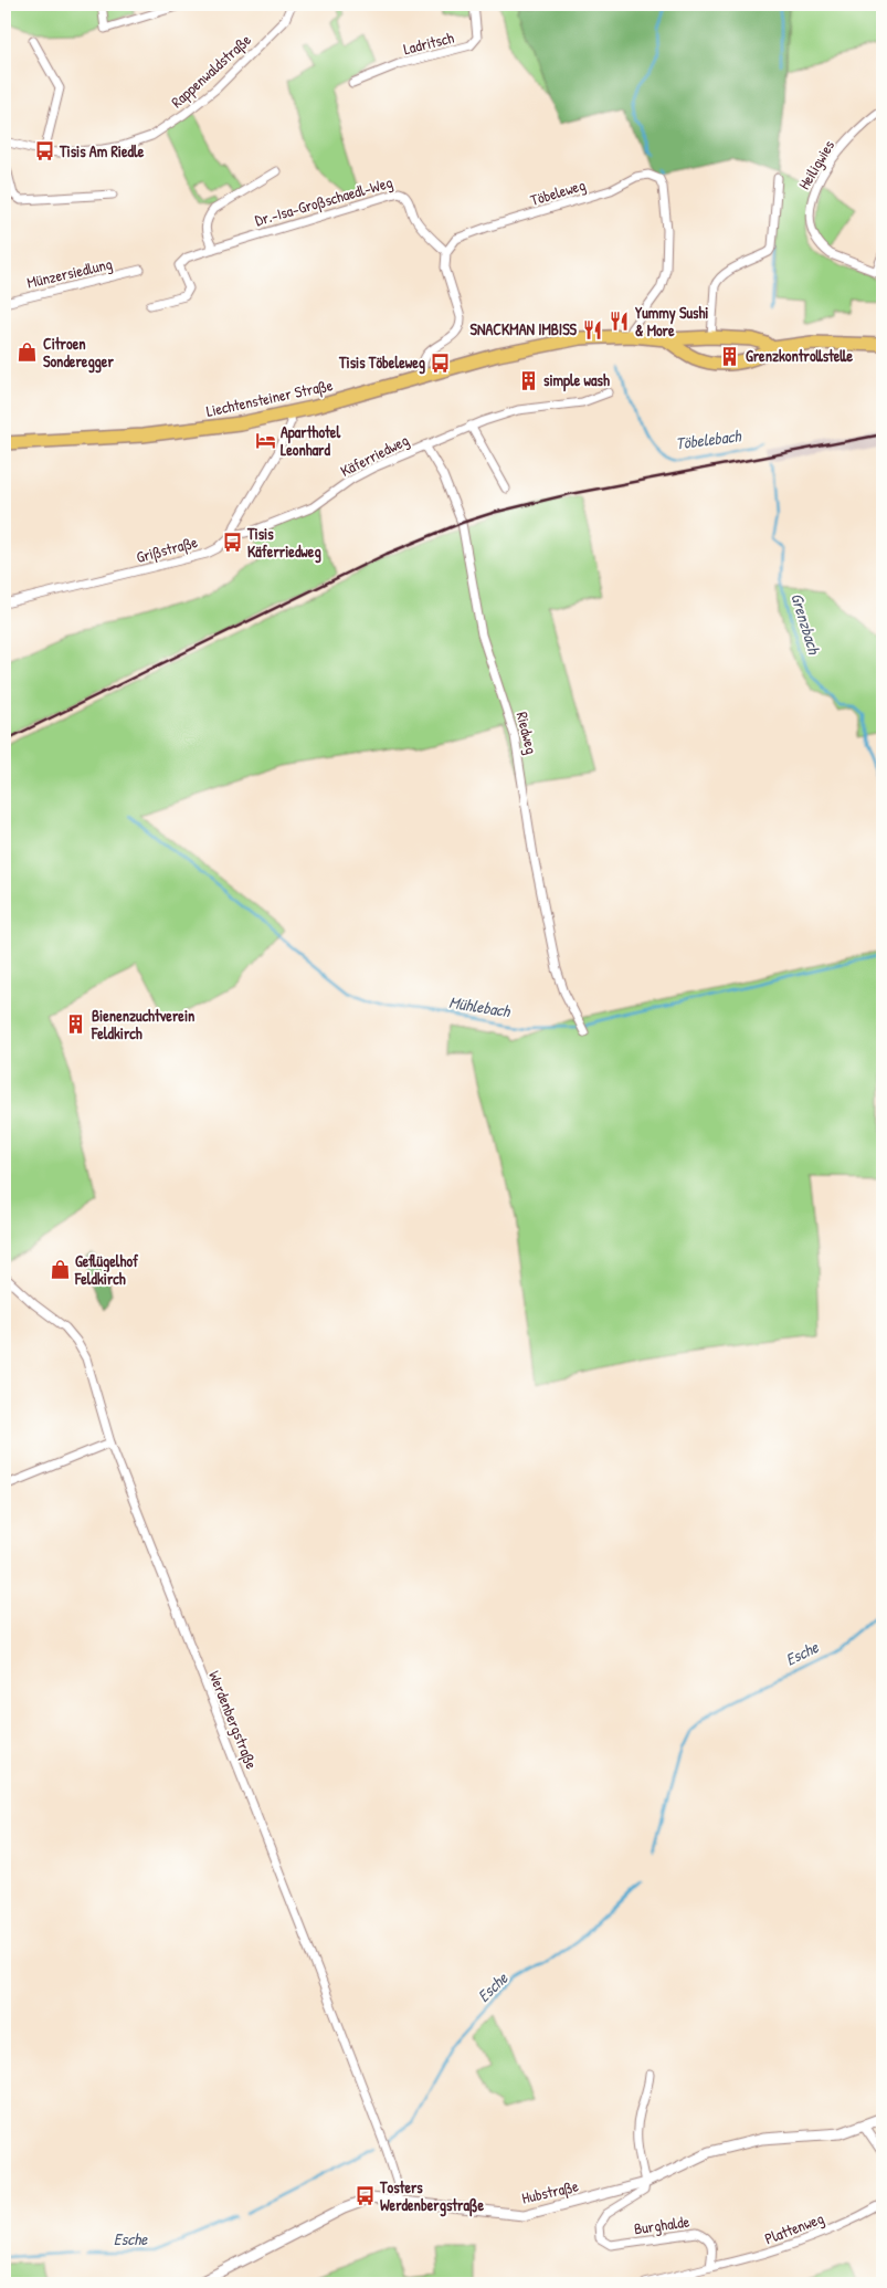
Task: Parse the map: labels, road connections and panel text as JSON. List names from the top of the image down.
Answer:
{
  "streets": {
    "main road": ["Liechtensteiner Straße"],
    "street": [
      "Ladritsch",
      "Rappenwaldstraße",
      "Heiligwies",
      "Töbeleweg",
      "Dr.-Isa-Großschaedl-Weg",
      "Münzersiedlung",
      "Käferriedweg",
      "Grißstraße",
      "Riedweg",
      "Werdenbergstraße",
      "Hubstraße",
      "Burghalde",
      "Plattenweg"
    ]
  },
  "crossings": [
    ["Töbeleweg", "Dr.-Isa-Großschaedl-Weg"],
    ["Töbeleweg", "Liechtensteiner Straße"],
    ["Liechtensteiner Straße", "Grißstraße"],
    ["Käferriedweg", "Grißstraße"],
    ["Käferriedweg", "Riedweg"],
    ["Werdenbergstraße", "Hubstraße"],
    ["Hubstraße", "Burghalde"],
    ["Burghalde", "Plattenweg"]
  ],
  "water": [
    "Töbelebach",
    "Grenzbach",
    "Mühlebach",
    "Esche"
  ],
  "places": {
    "bus stop": [
      "Tisis Am Riedle",
      "Tisis Töbeleweg",
      "Tisis Käferriedweg",
      "Tosters Werdenbergstraße"
    ],
    "restaurant": ["Yummy Sushi & More", "SNACKMAN IMBISS"],
    "shop": ["Citroen Sonderegger", "Geflügelhof Feldkirch"],
    "building": ["Grenzkontrollstelle", "simple wash", "Bienenzuchtverein Feldkirch"],
    "hotel": ["Aparthotel Leonhard"]
  }
}
